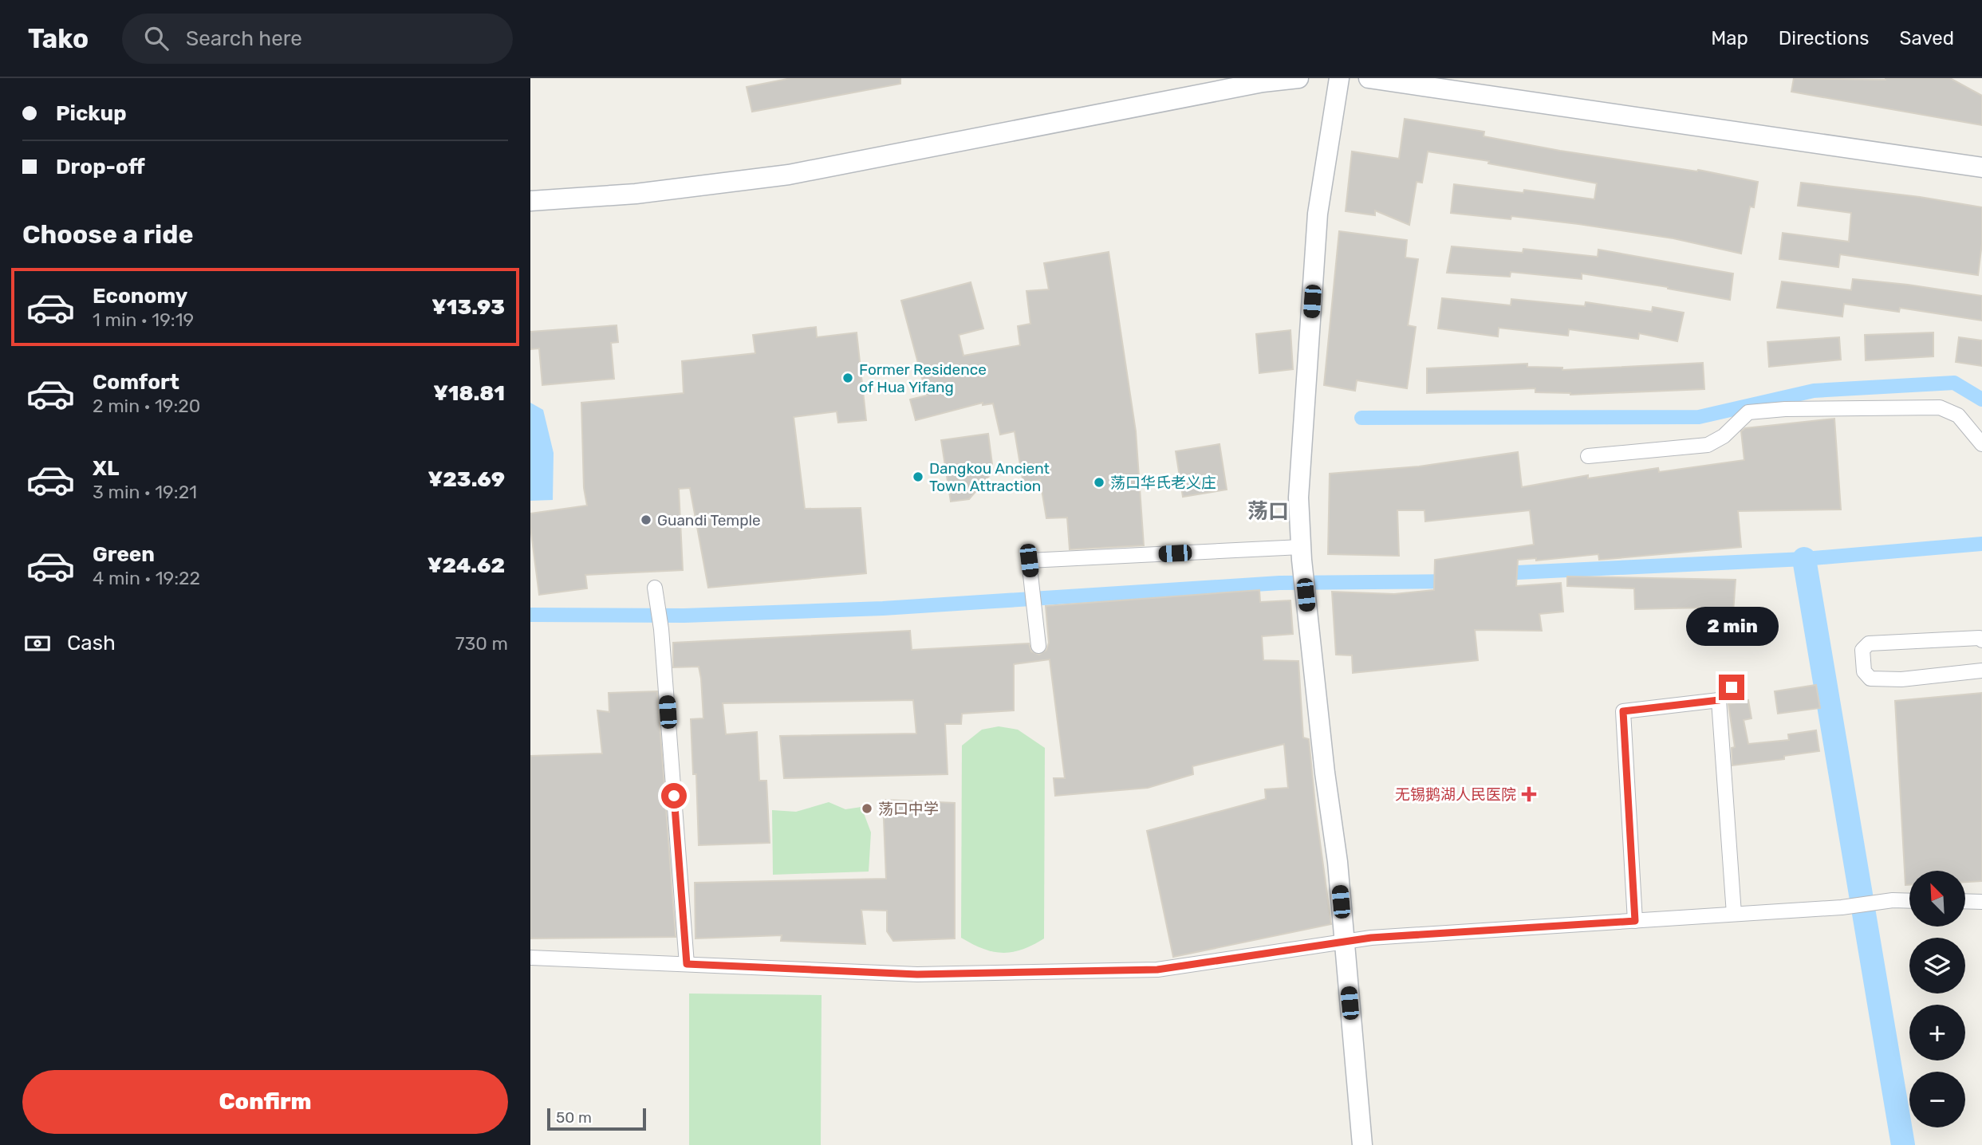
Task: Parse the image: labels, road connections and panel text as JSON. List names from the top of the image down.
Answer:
{
  "districts": ["荡口"],
  "places": {
    "other": [
      "Former Residence of Hua Yifang",
      "Dangkou Ancient Town Attraction",
      "荡口华氏老义庄",
      "Guandi Temple",
      "荡口中学"
    ],
    "health": ["无锡鹅湖人民医院"]
  },
  "scale_bar": "50 m",
  "north": "top left",
  "page": {
    "header": "Tako",
    "search": "Search here",
    "nav": ["Map", "Directions", "Saved"],
    "banner": ["Pickup", "Drop-off"],
    "heading": "Choose a ride",
    "list": [
      {
        "name": "Economy",
        "note": "1 min · 19:19",
        "value": "¥13.93"
      },
      {
        "name": "Comfort",
        "note": "2 min · 19:20",
        "value": "¥18.81"
      },
      {
        "name": "XL",
        "note": "3 min · 19:21",
        "value": "¥23.69"
      },
      {
        "name": "Green",
        "note": "4 min · 19:22",
        "value": "¥24.62"
      }
    ],
    "bubble": "2 min",
    "pay": ["Cash", "730 m"],
    "map_buttons": ["+", "−"],
    "buttons": "Confirm",
    "scale": "50 m"
  }
}
